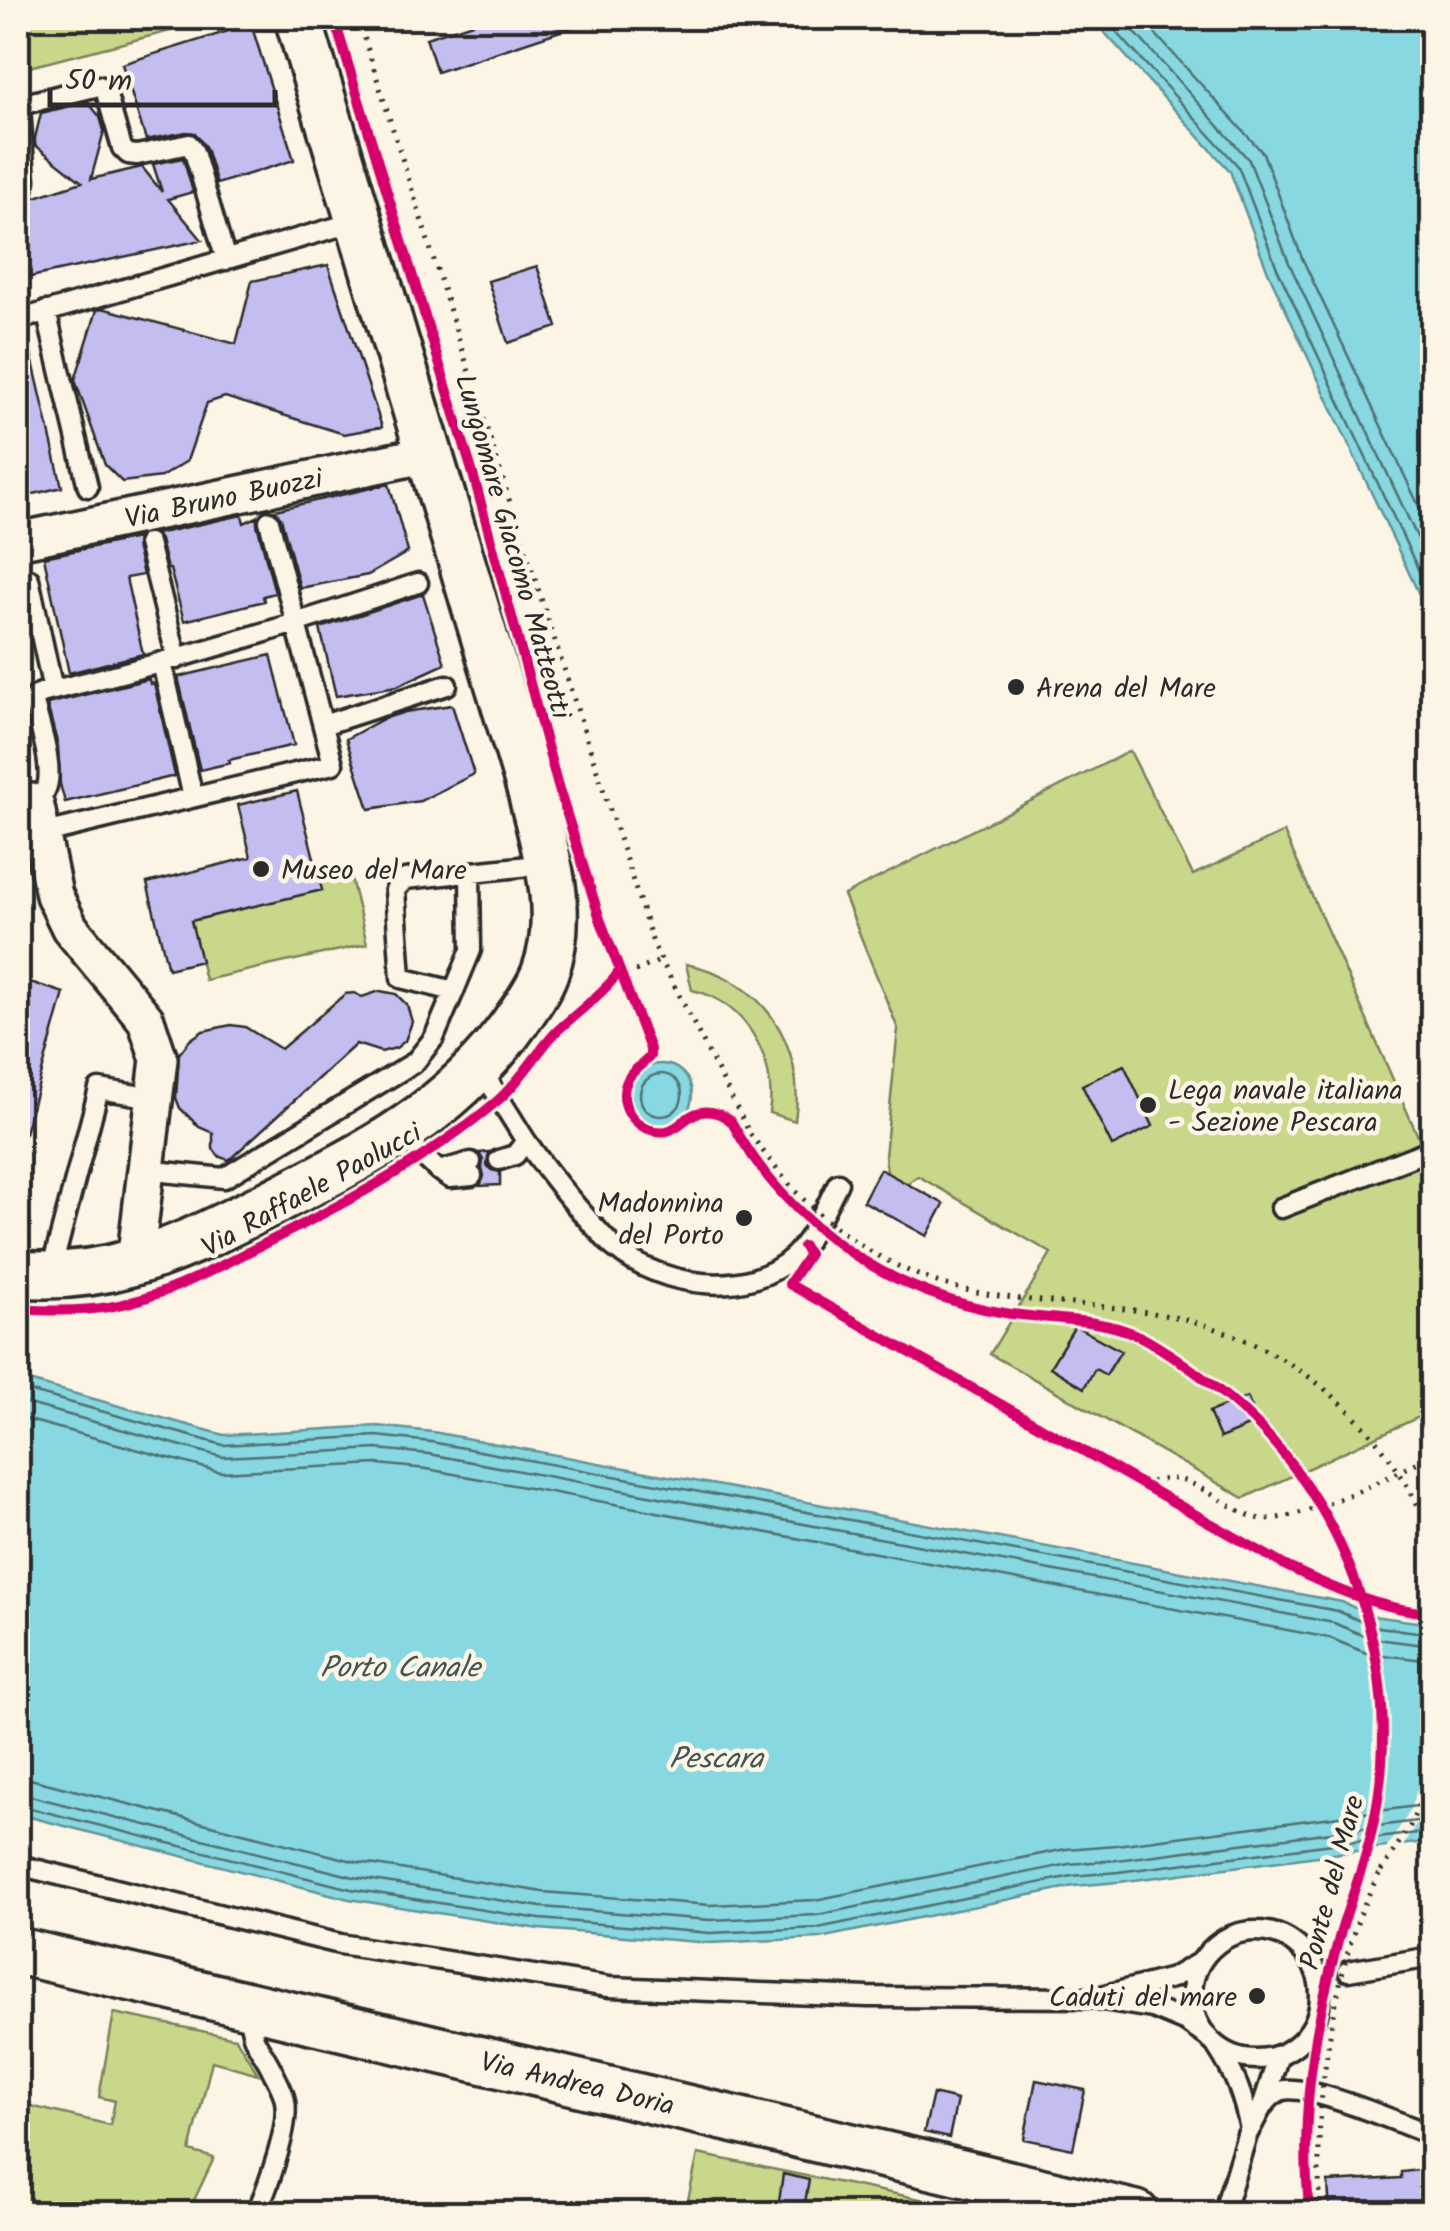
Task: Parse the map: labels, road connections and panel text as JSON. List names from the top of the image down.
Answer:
{
  "streets": {
    "street": [
      "Via Bruno Buozzi",
      "Lungomare Giacomo Matteotti",
      "Via Raffaele Paolucci",
      "Via Andrea Doria"
    ],
    "cycle path": ["Ponte del Mare"]
  },
  "crossings": [
    ["Via Bruno Buozzi", "Lungomare Giacomo Matteotti"],
    ["Lungomare Giacomo Matteotti", "Via Raffaele Paolucci"]
  ],
  "water": ["Porto Canale", "Pescara"],
  "places": [
    "Arena del Mare",
    "Museo del Mare",
    "Lega navale italiana - Sezione Pescara",
    "Madonnina del Porto",
    "Caduti del mare"
  ],
  "scale_bar": "50 m"
}
